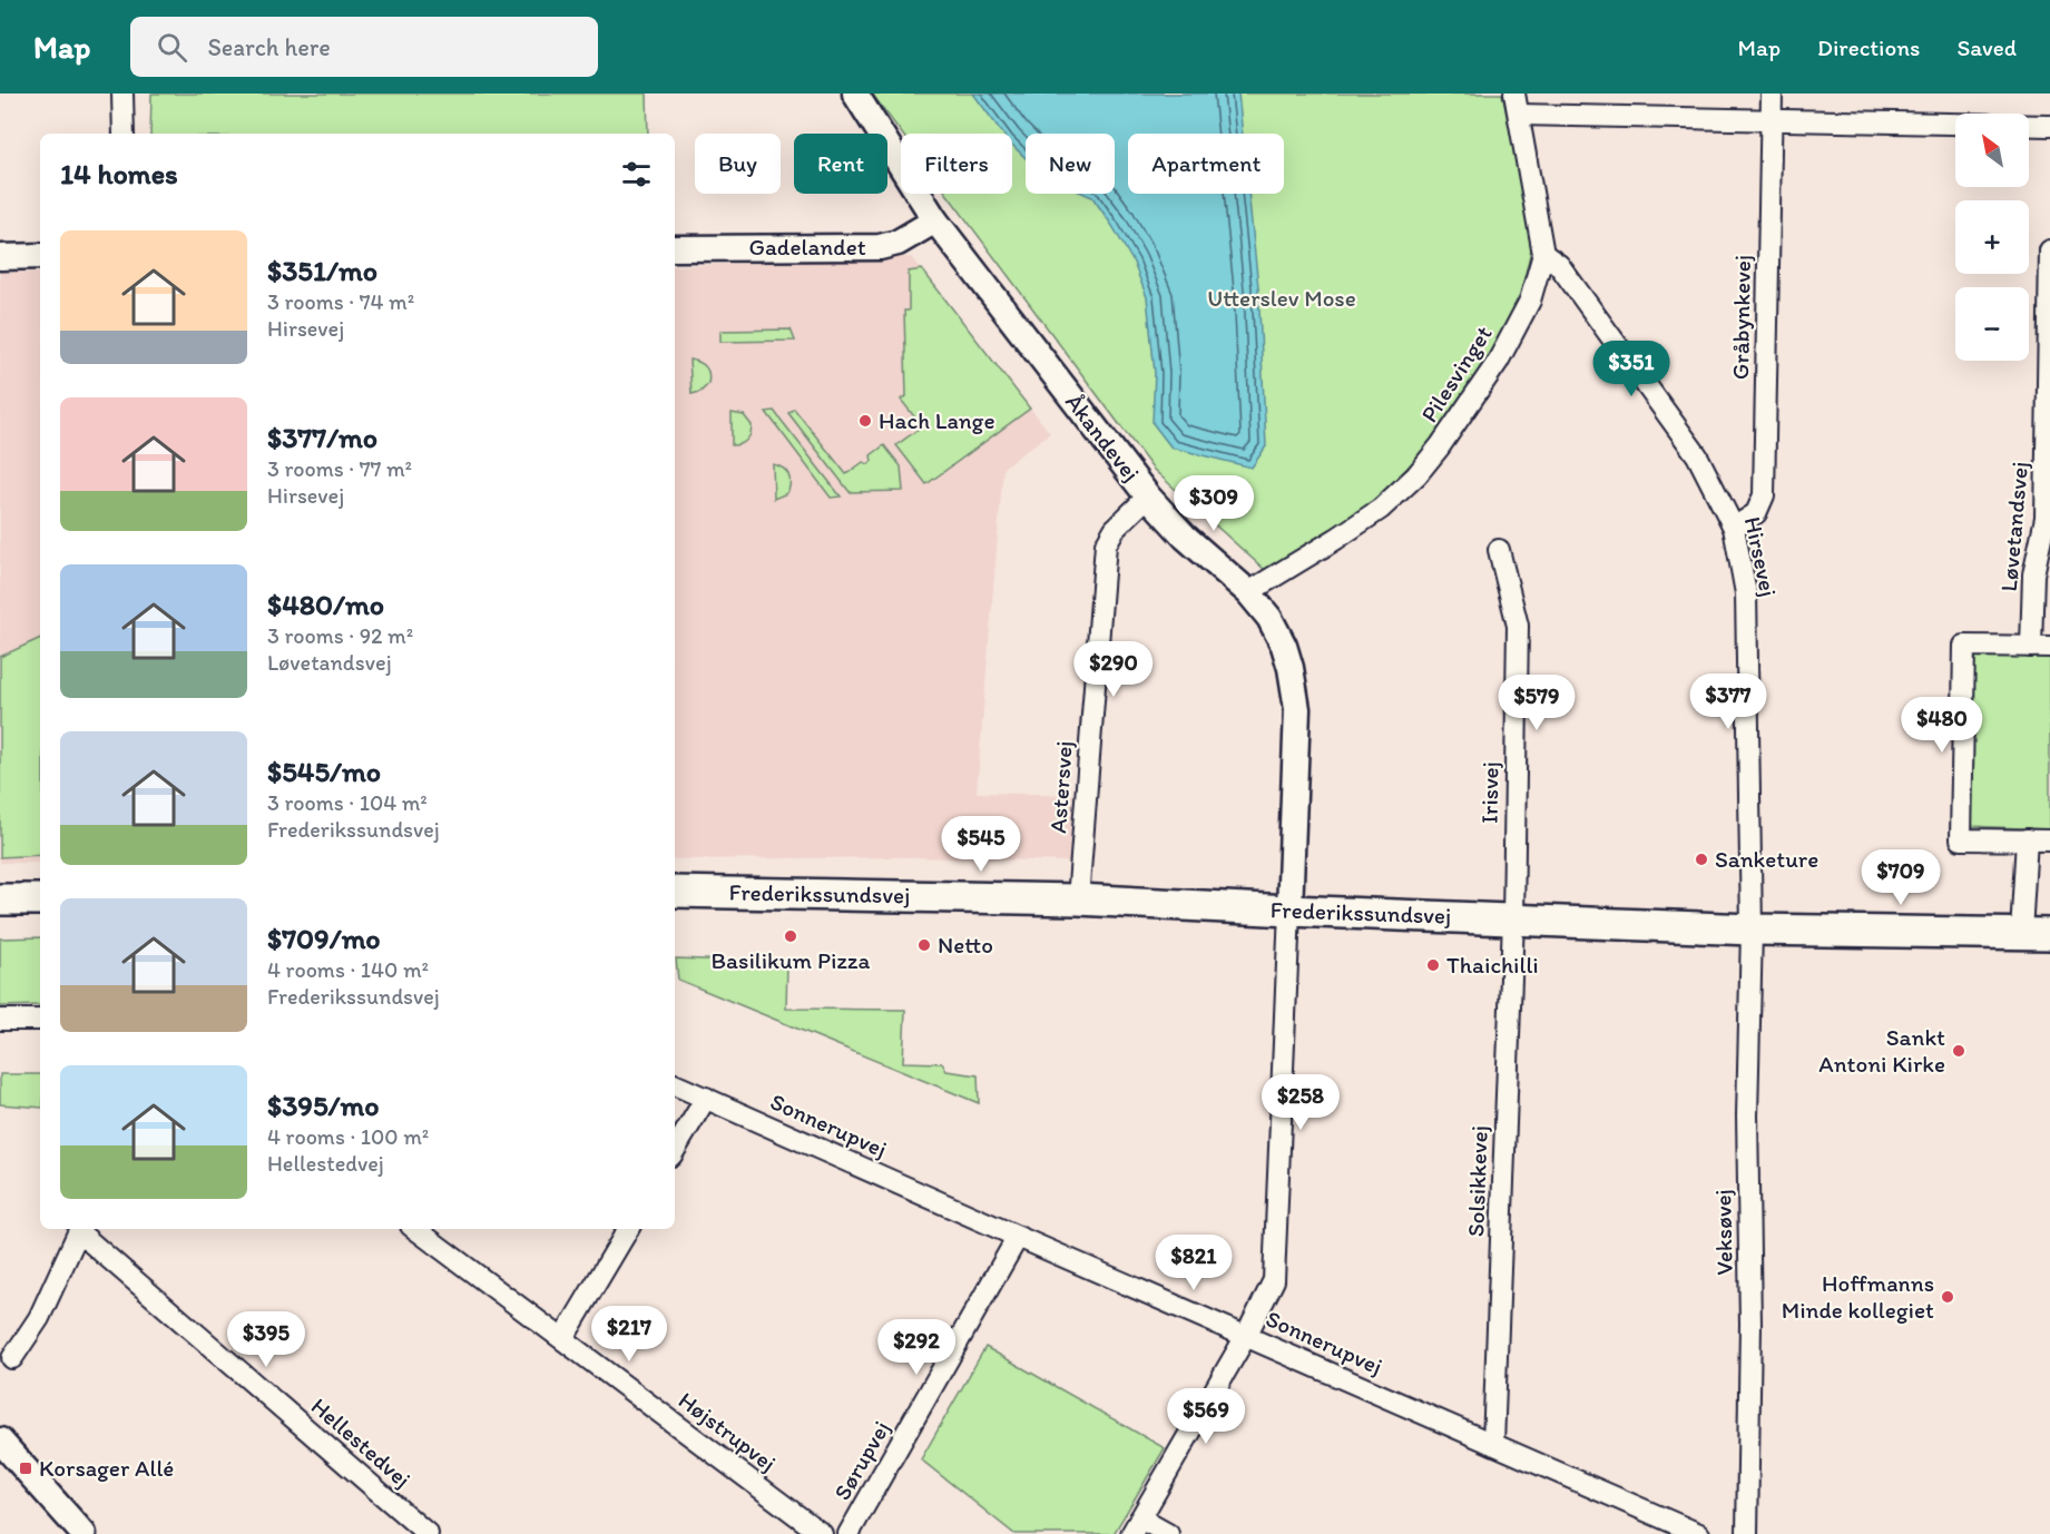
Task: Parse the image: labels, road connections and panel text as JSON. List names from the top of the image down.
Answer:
{
  "streets": {
    "main road": ["Frederikssundsvej"],
    "street": [
      "Gadelandet",
      "Gråbynkevej",
      "Pilesvinget",
      "Åkandevej",
      "Løvetandsvej",
      "Hirsevej",
      "Astersvej",
      "Irisvej",
      "Sonnerupvej",
      "Solsikkevej",
      "Veksøvej",
      "Højstrupvej",
      "Hellestedvej",
      "Sørupvej"
    ]
  },
  "crossings": [
    ["Gadelandet", "Åkandevej"],
    ["Gråbynkevej", "Hirsevej"],
    ["Pilesvinget", "Åkandevej"],
    ["Pilesvinget", "Hirsevej"],
    ["Åkandevej", "Astersvej"],
    ["Åkandevej", "Frederikssundsvej"],
    ["Hirsevej", "Frederikssundsvej"],
    ["Hirsevej", "Veksøvej"],
    ["Astersvej", "Frederikssundsvej"],
    ["Irisvej", "Frederikssundsvej"],
    ["Irisvej", "Solsikkevej"],
    ["Frederikssundsvej", "Solsikkevej"],
    ["Frederikssundsvej", "Veksøvej"],
    ["Sonnerupvej", "Solsikkevej"],
    ["Sonnerupvej", "Sørupvej"]
  ],
  "parks": ["Utterslev Mose"],
  "places": {
    "other": [
      "Hach Lange",
      "Sanketure",
      "Basilikum Pizza",
      "Netto",
      "Thaichilli",
      "Sankt Antoni Kirke",
      "Hoffmanns Minde kollegiet"
    ],
    "transit": ["Korsager Allé"]
  },
  "north": "top left",
  "page": {
    "header": "Map",
    "search": "Search here",
    "nav": ["Map", "Directions", "Saved"],
    "map_buttons": ["+", "−"],
    "chip": [
      "Buy",
      "Rent",
      "Filters",
      "New",
      "Apartment"
    ],
    "heading": "14 homes",
    "list": [
      {
        "name": "$351/mo",
        "note": "3 rooms · 74 m² · Hirsevej"
      },
      {
        "name": "$377/mo",
        "note": "3 rooms · 77 m² · Hirsevej"
      },
      {
        "name": "$480/mo",
        "note": "3 rooms · 92 m² · Løvetandsvej"
      },
      {
        "name": "$545/mo",
        "note": "3 rooms · 104 m² · Frederikssundsvej"
      },
      {
        "name": "$709/mo",
        "note": "4 rooms · 140 m² · Frederikssundsvej"
      },
      {
        "name": "$395/mo",
        "note": "4 rooms · 100 m² · Hellestedvej"
      }
    ],
    "price": [
      "$351",
      "$309",
      "$290",
      "$377",
      "$579",
      "$480",
      "$545",
      "$709",
      "$258",
      "$821",
      "$217",
      "$395",
      "$292",
      "$569"
    ]
  }
}
